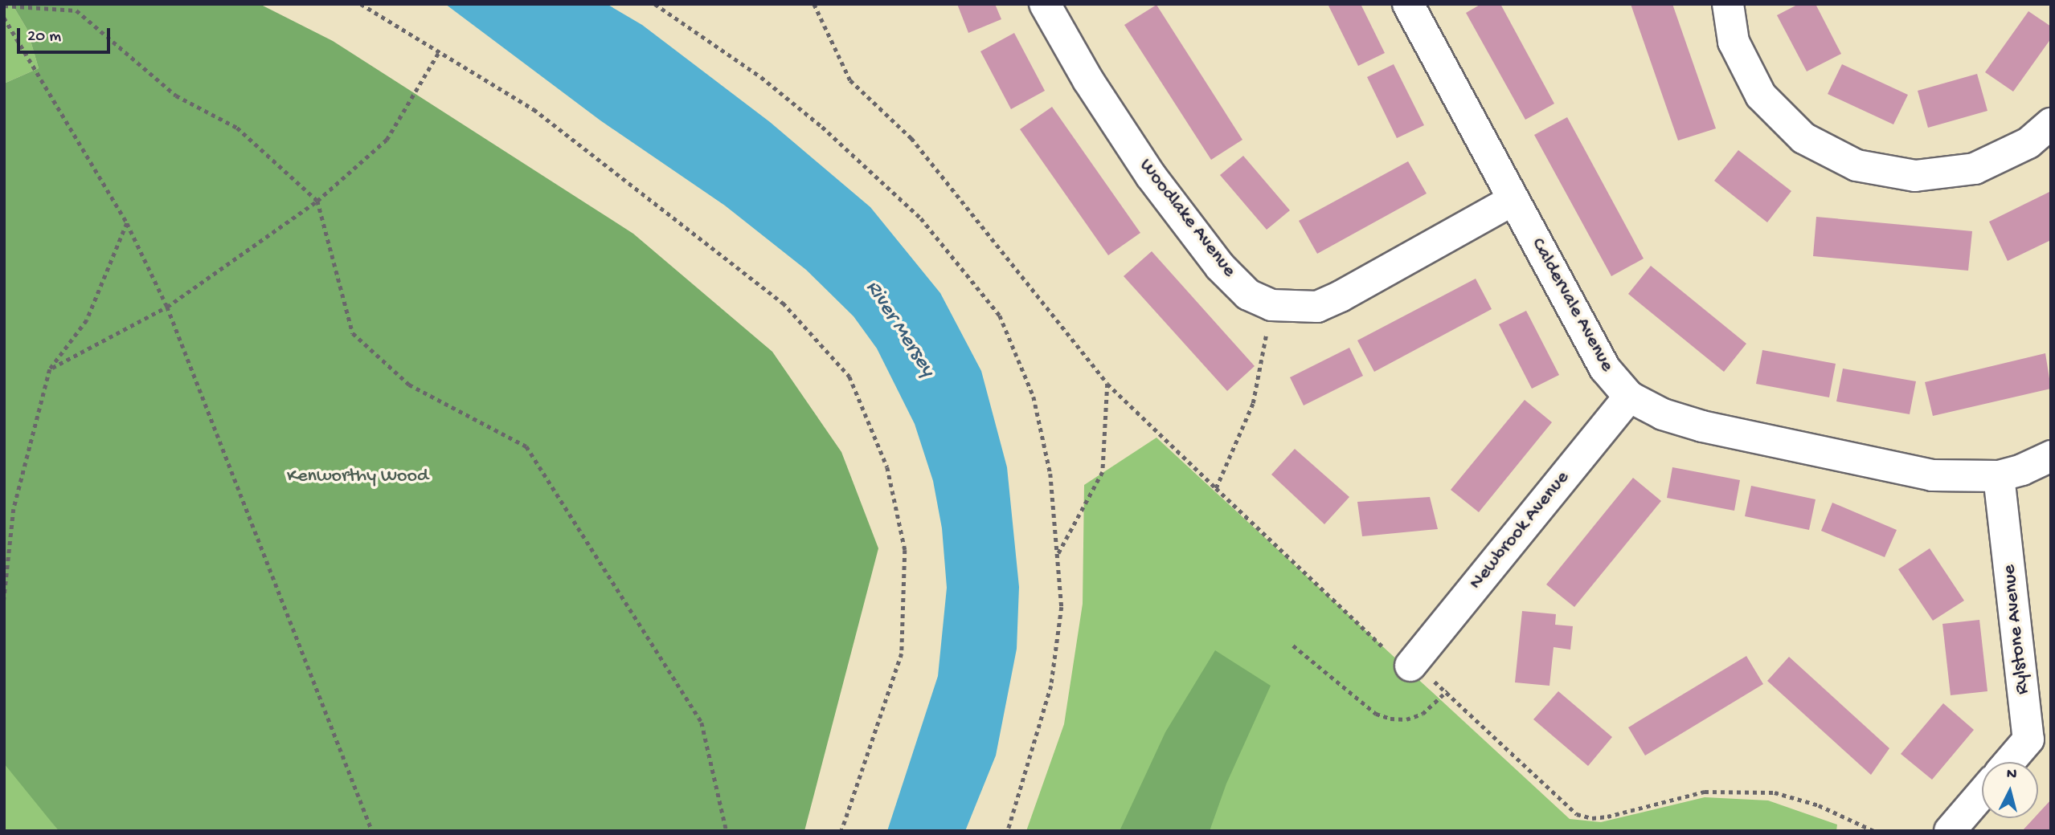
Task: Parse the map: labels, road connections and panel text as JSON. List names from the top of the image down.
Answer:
{
  "streets": {
    "street": [
      "Woodlake Avenue",
      "Caldervale Avenue",
      "Newbrook Avenue",
      "Rylstone Avenue"
    ]
  },
  "crossings": [
    ["Woodlake Avenue", "Caldervale Avenue"],
    ["Caldervale Avenue", "Newbrook Avenue"],
    ["Caldervale Avenue", "Rylstone Avenue"]
  ],
  "water": ["River Mersey"],
  "parks": ["Kenworthy Wood"],
  "scale_bar": "20 m",
  "north": "top"
}
